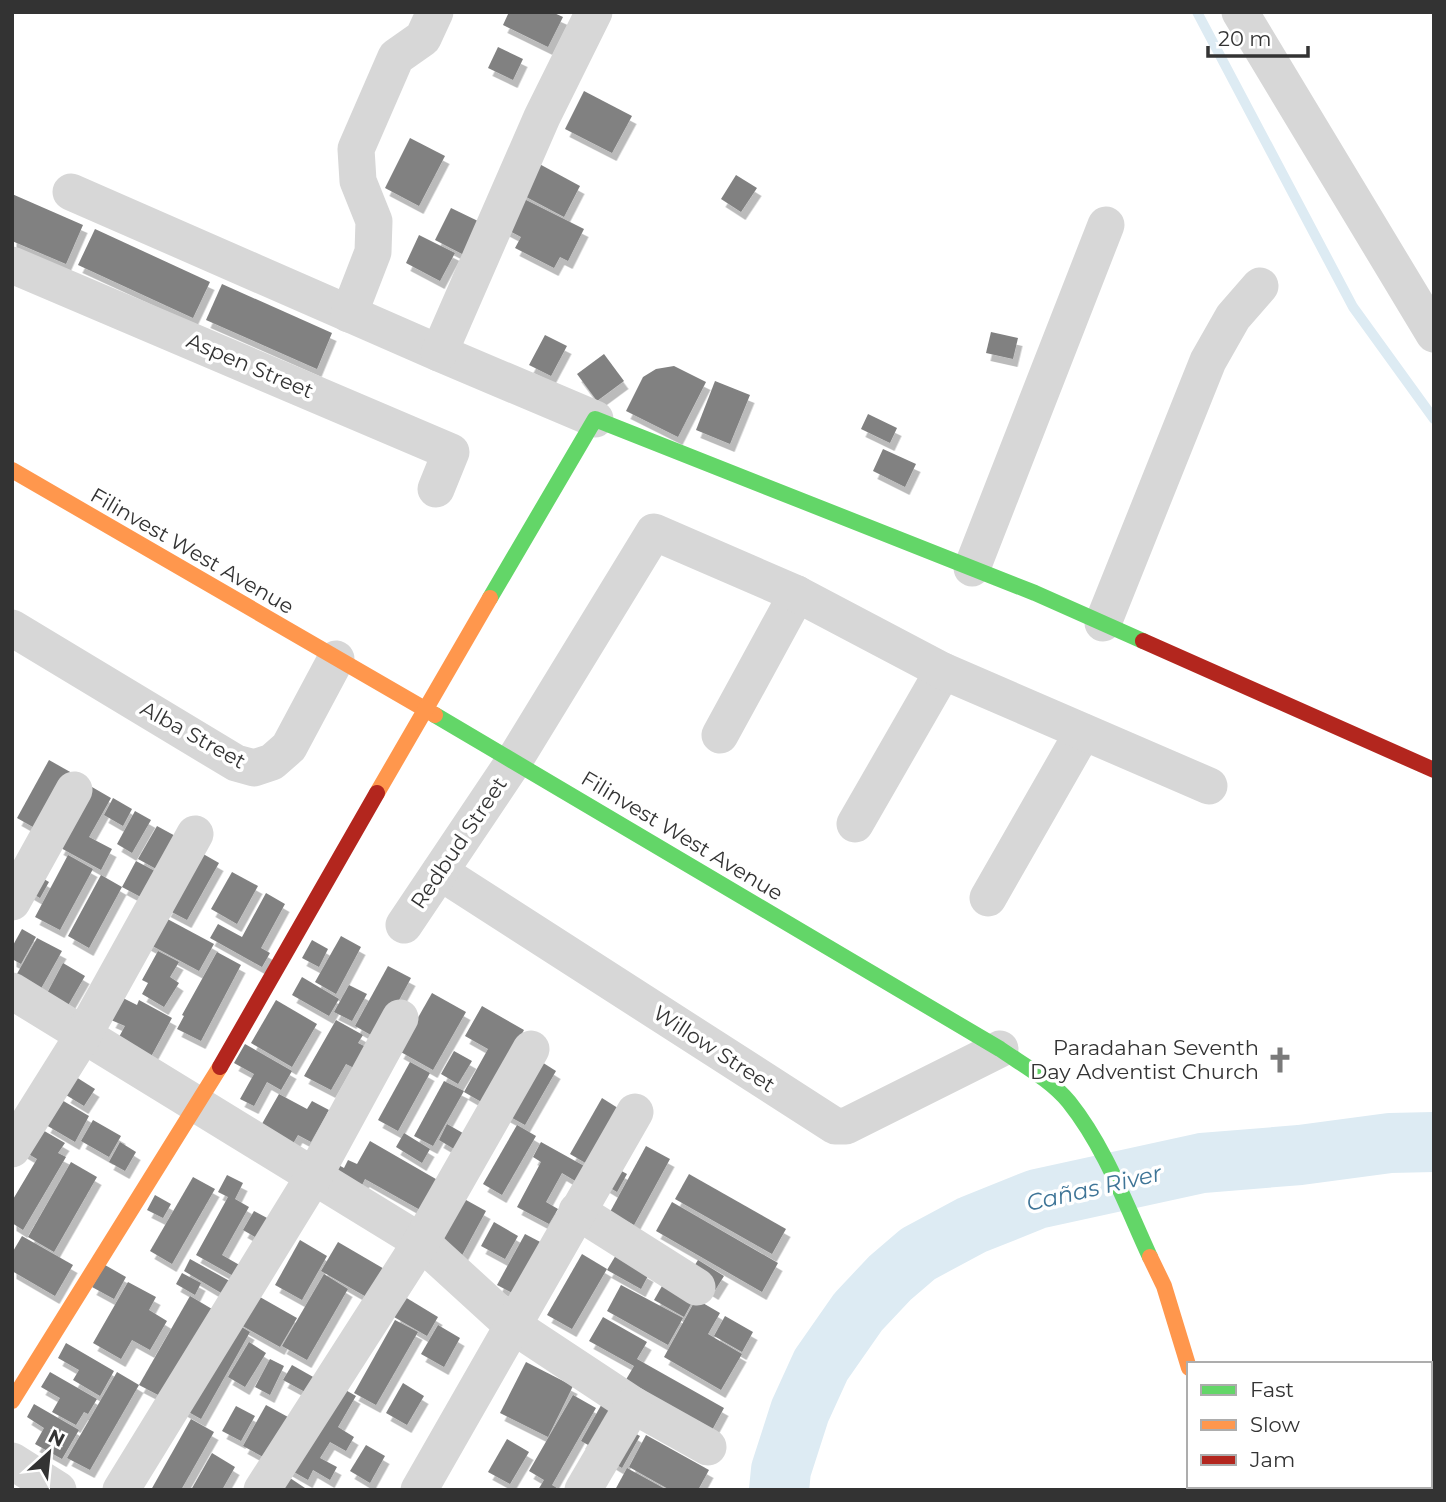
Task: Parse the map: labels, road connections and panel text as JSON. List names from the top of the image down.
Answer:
{
  "streets": {
    "street": [
      "Aspen Street",
      "Filinvest West Avenue",
      "Alba Street",
      "Redbud Street",
      "Willow Street"
    ]
  },
  "crossings": [
    ["Filinvest West Avenue", "Alba Street"],
    ["Filinvest West Avenue", "Redbud Street"],
    ["Filinvest West Avenue", "Willow Street"],
    ["Redbud Street", "Willow Street"]
  ],
  "water": ["Cañas River"],
  "places": {
    "church": ["Paradahan Seventh Day Adventist Church"]
  },
  "legend": ["Fast", "Slow", "Jam"],
  "scale_bar": "20 m",
  "north": "top right"
}
